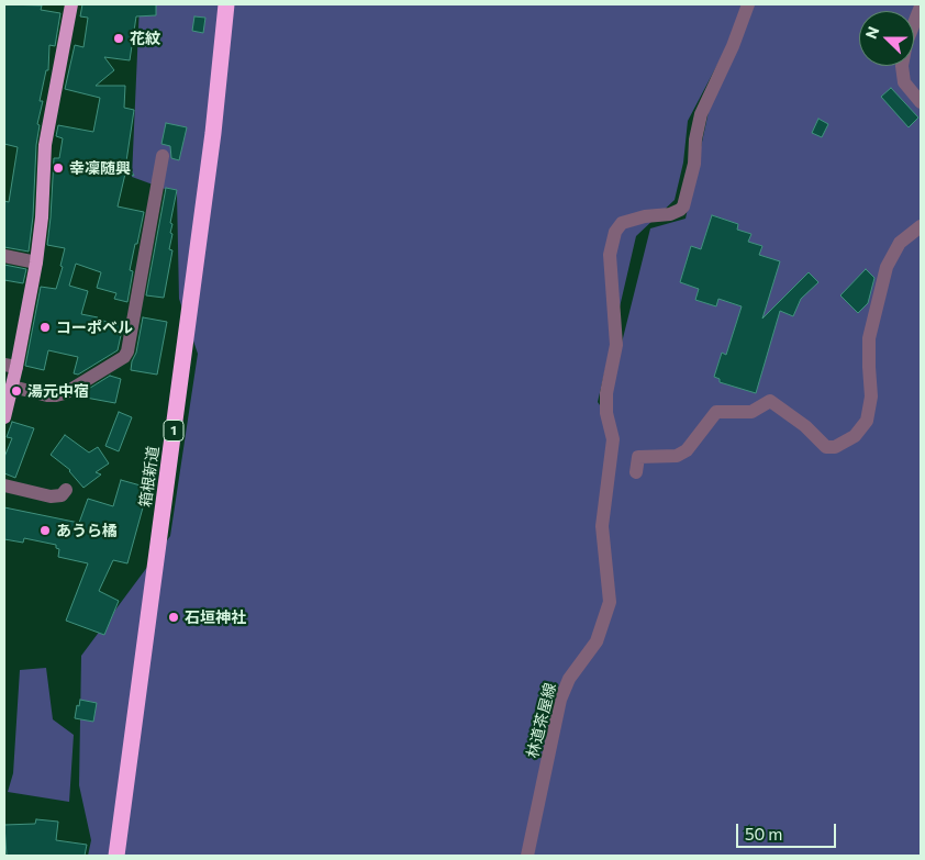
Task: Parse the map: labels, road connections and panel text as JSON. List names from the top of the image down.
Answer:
{
  "streets": {
    "highway": ["1", "箱根新道"],
    "street": ["林道茶屋線"]
  },
  "places": [
    "花紋",
    "幸凜随興",
    "コーポベル",
    "湯元中宿",
    "あうら橘",
    "石垣神社"
  ],
  "scale_bar": "50 m",
  "north": "left"
}
